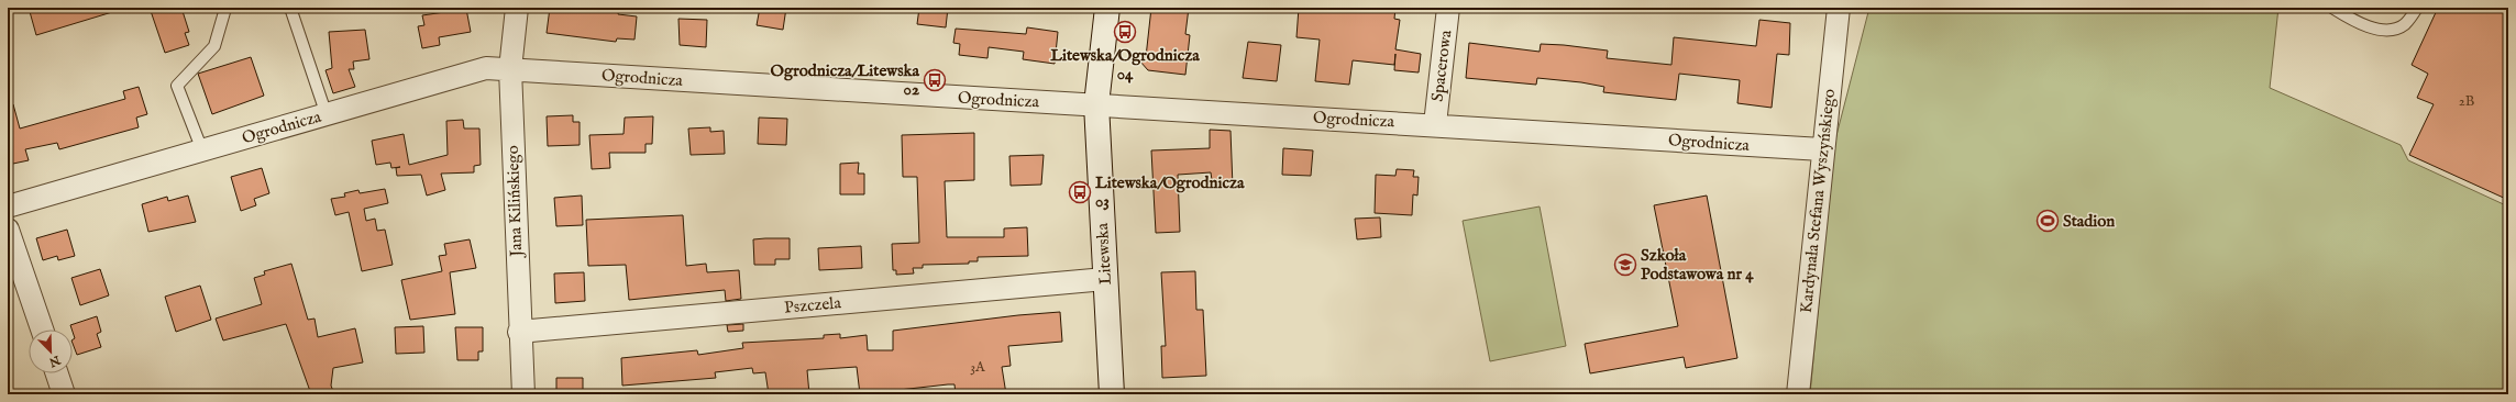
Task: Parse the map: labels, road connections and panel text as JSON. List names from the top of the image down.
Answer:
{
  "streets": {
    "main road": ["Litewska"],
    "street": [
      "Spacerowa",
      "Ogrodnicza",
      "Jana Kilińskiego",
      "Kardynała Stefana Wyszyńskiego",
      "Pszczela"
    ]
  },
  "crossings": [
    ["Spacerowa", "Ogrodnicza"],
    ["Ogrodnicza", "Jana Kilińskiego"],
    ["Ogrodnicza", "Kardynała Stefana Wyszyńskiego"],
    ["Ogrodnicza", "Litewska"],
    ["Jana Kilińskiego", "Pszczela"],
    ["Litewska", "Pszczela"]
  ],
  "places": {
    "bus stop": ["Litewska/Ogrodnicza 04", "Ogrodnicza/Litewska 02", "Litewska/Ogrodnicza 03"],
    "sports": ["Stadion"],
    "school or university": ["Szkoła Podstawowa nr 4"]
  },
  "house_numbers": ["2B", "3A"],
  "north": "bottom right"
}
